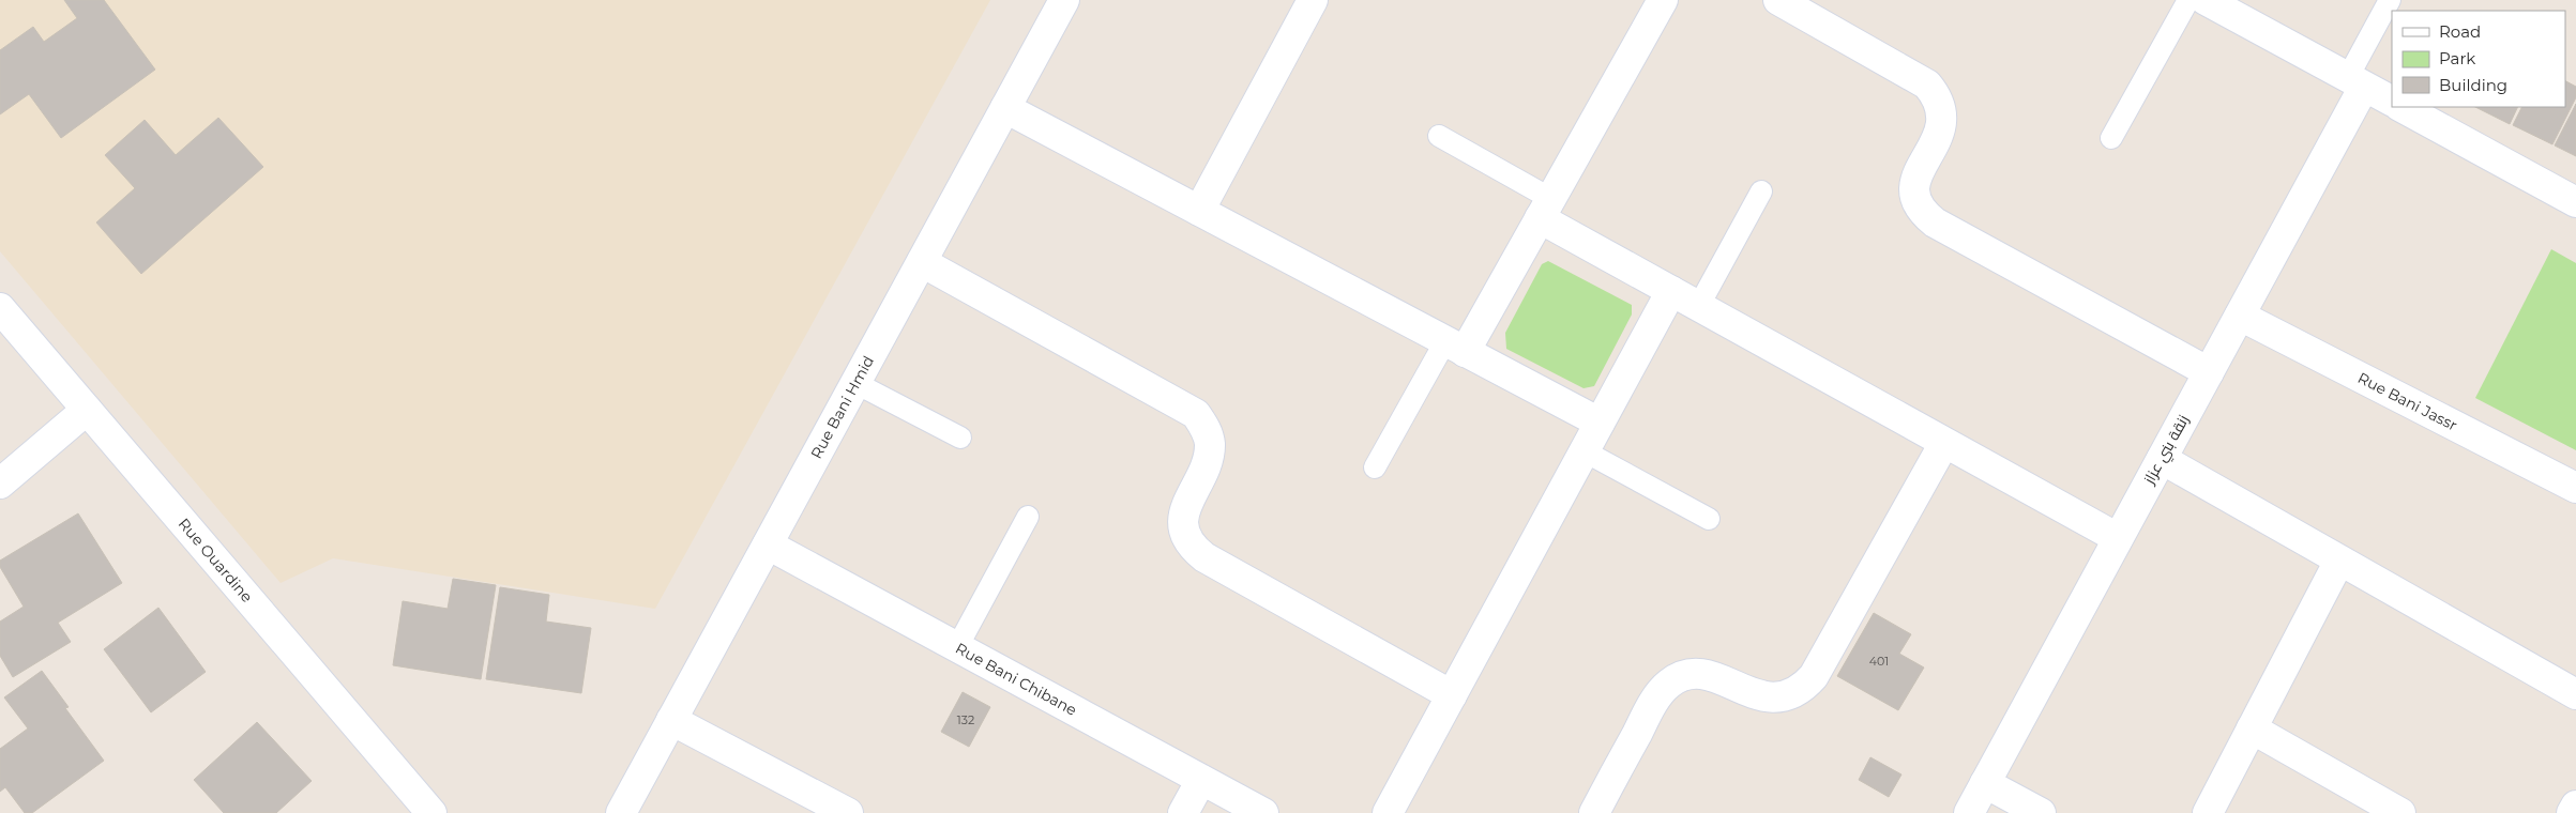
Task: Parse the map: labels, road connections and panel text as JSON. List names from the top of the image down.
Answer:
{
  "streets": {
    "street": [
      "Rue Bani Jassr",
      "Rue Bani Hmid",
      "زنقة بني عزاز",
      "Rue Ouardine",
      "Rue Bani Chibane"
    ]
  },
  "crossings": [
    ["Rue Bani Jassr", "زنقة بني عزاز"],
    ["Rue Bani Hmid", "Rue Bani Chibane"]
  ],
  "house_numbers": ["401", "132"],
  "legend": ["Road", "Park", "Building"]
}
